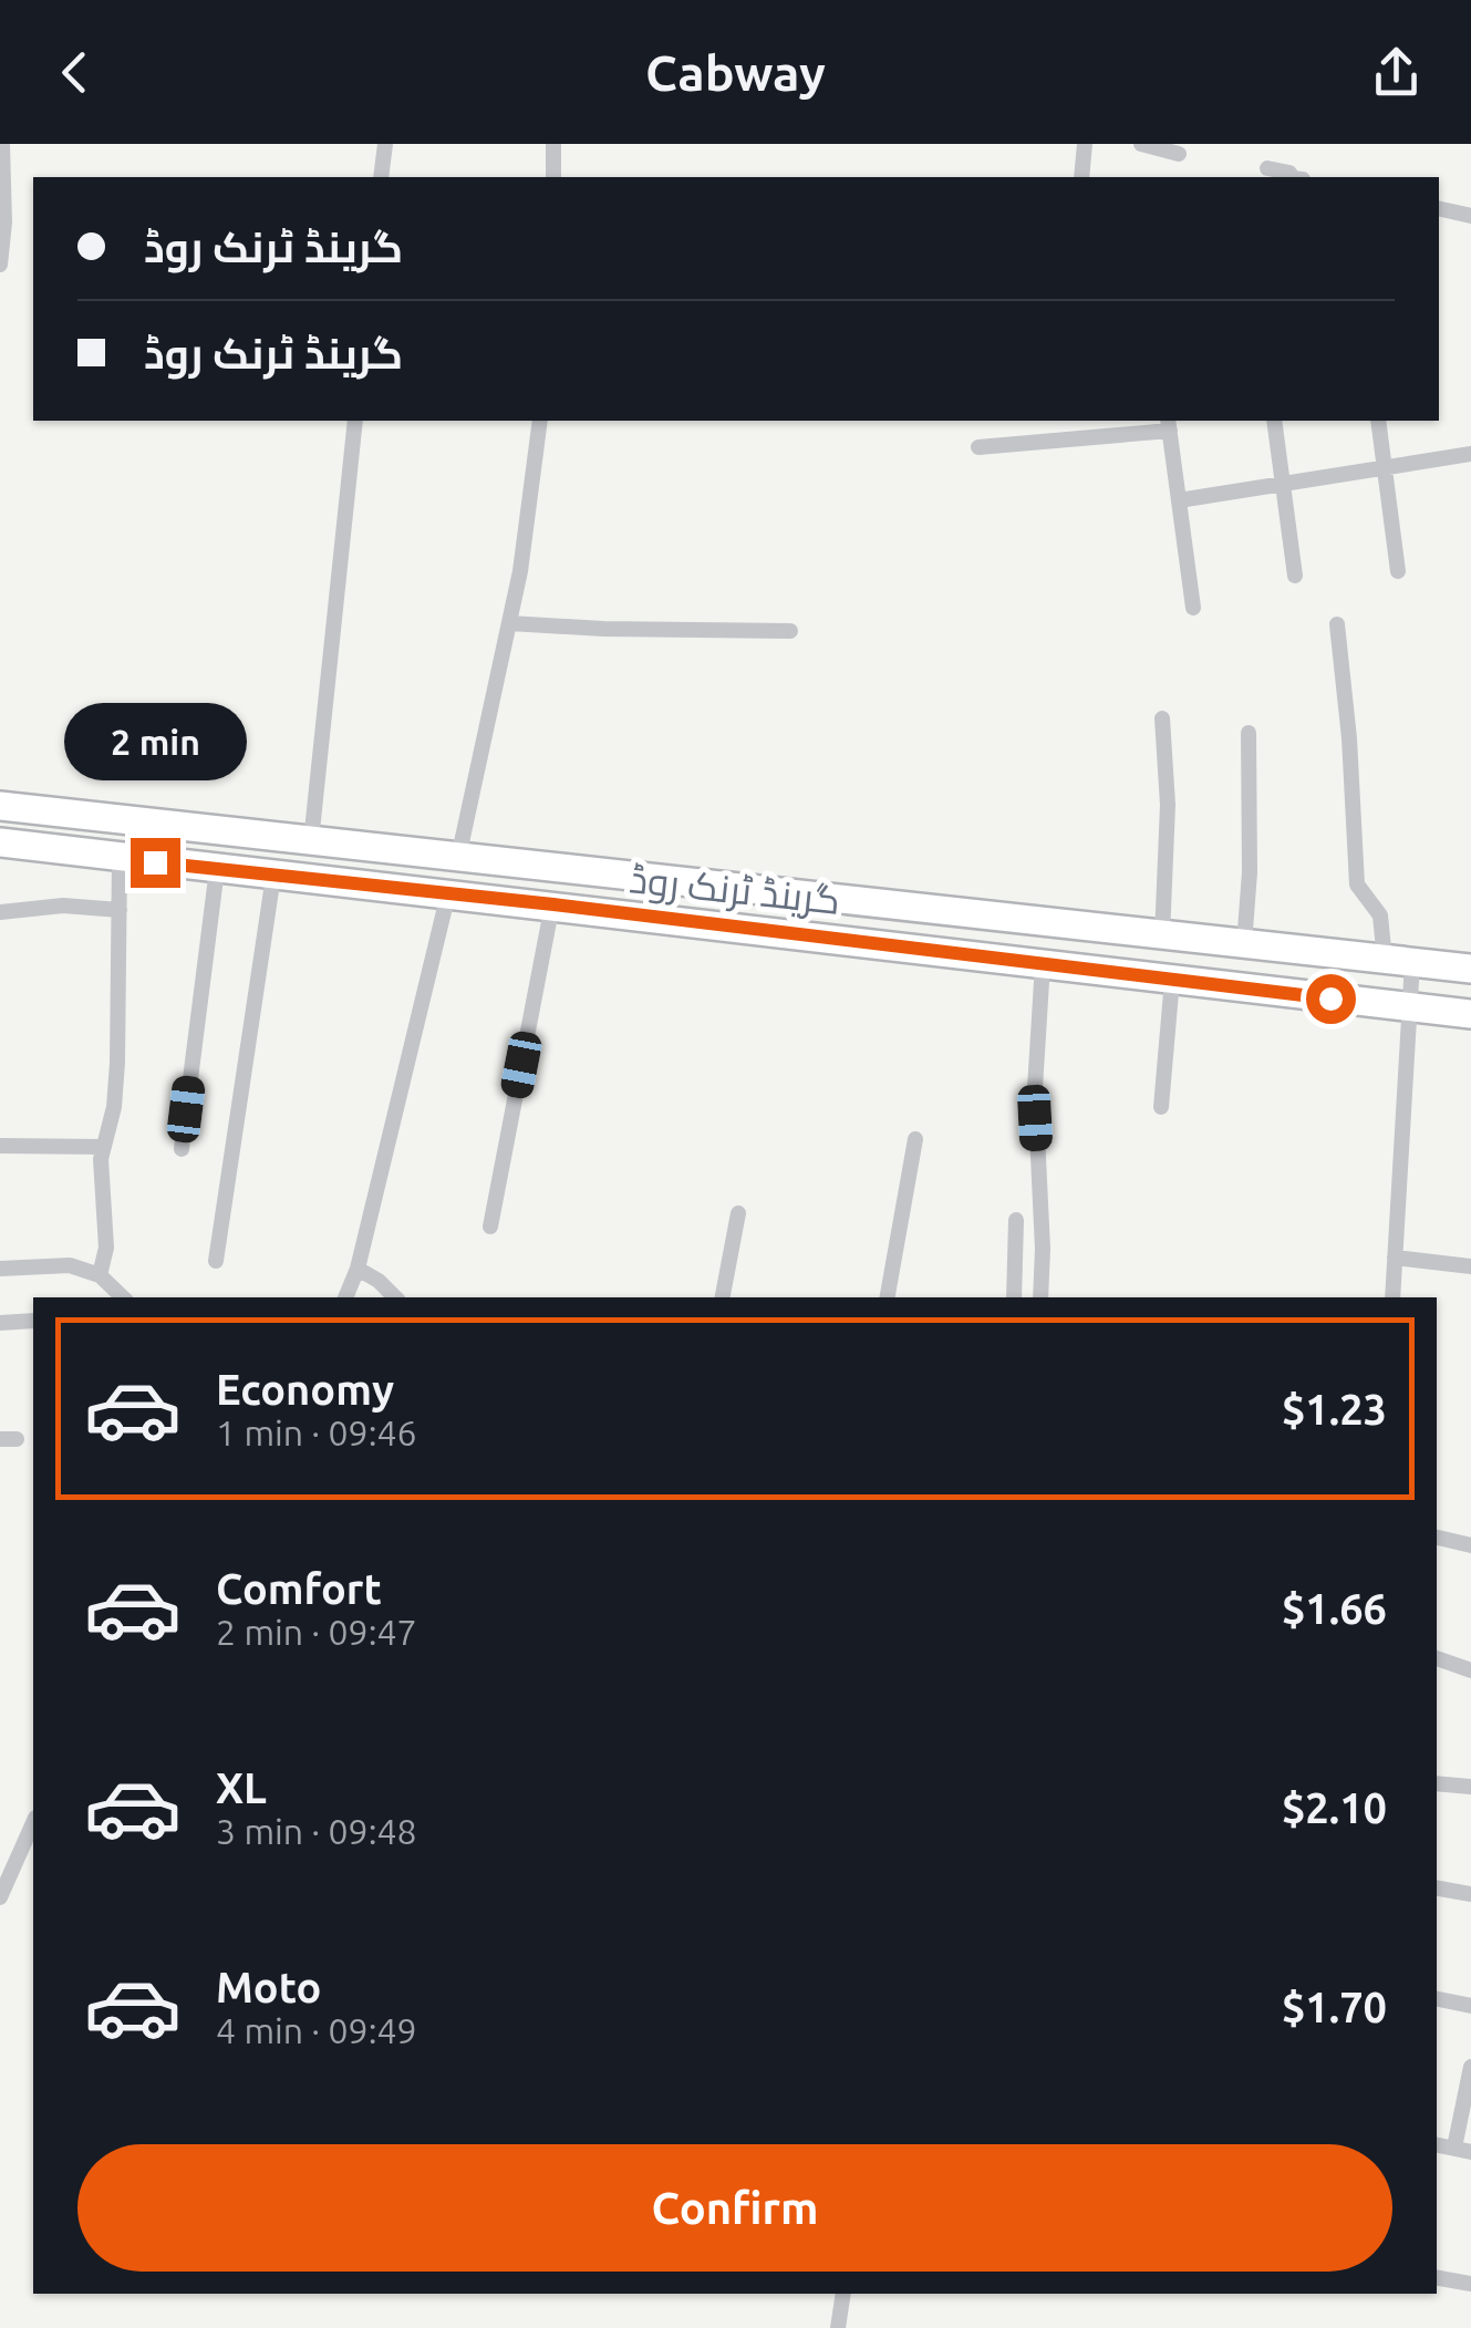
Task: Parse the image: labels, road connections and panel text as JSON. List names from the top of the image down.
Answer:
{
  "streets": {
    "highway": ["گرینڈ ٹرنک روڈ"]
  },
  "page": {
    "header": "Cabway",
    "banner": ["گرینڈ ٹرنک روڈ", "گرینڈ ٹرنک روڈ"],
    "bubble": "2 min",
    "list": [
      {
        "name": "Economy",
        "note": "1 min · 09:46",
        "value": "$1.23"
      },
      {
        "name": "Comfort",
        "note": "2 min · 09:47",
        "value": "$1.66"
      },
      {
        "name": "XL",
        "note": "3 min · 09:48",
        "value": "$2.10"
      },
      {
        "name": "Moto",
        "note": "4 min · 09:49",
        "value": "$1.70"
      }
    ],
    "buttons": "Confirm"
  }
}
